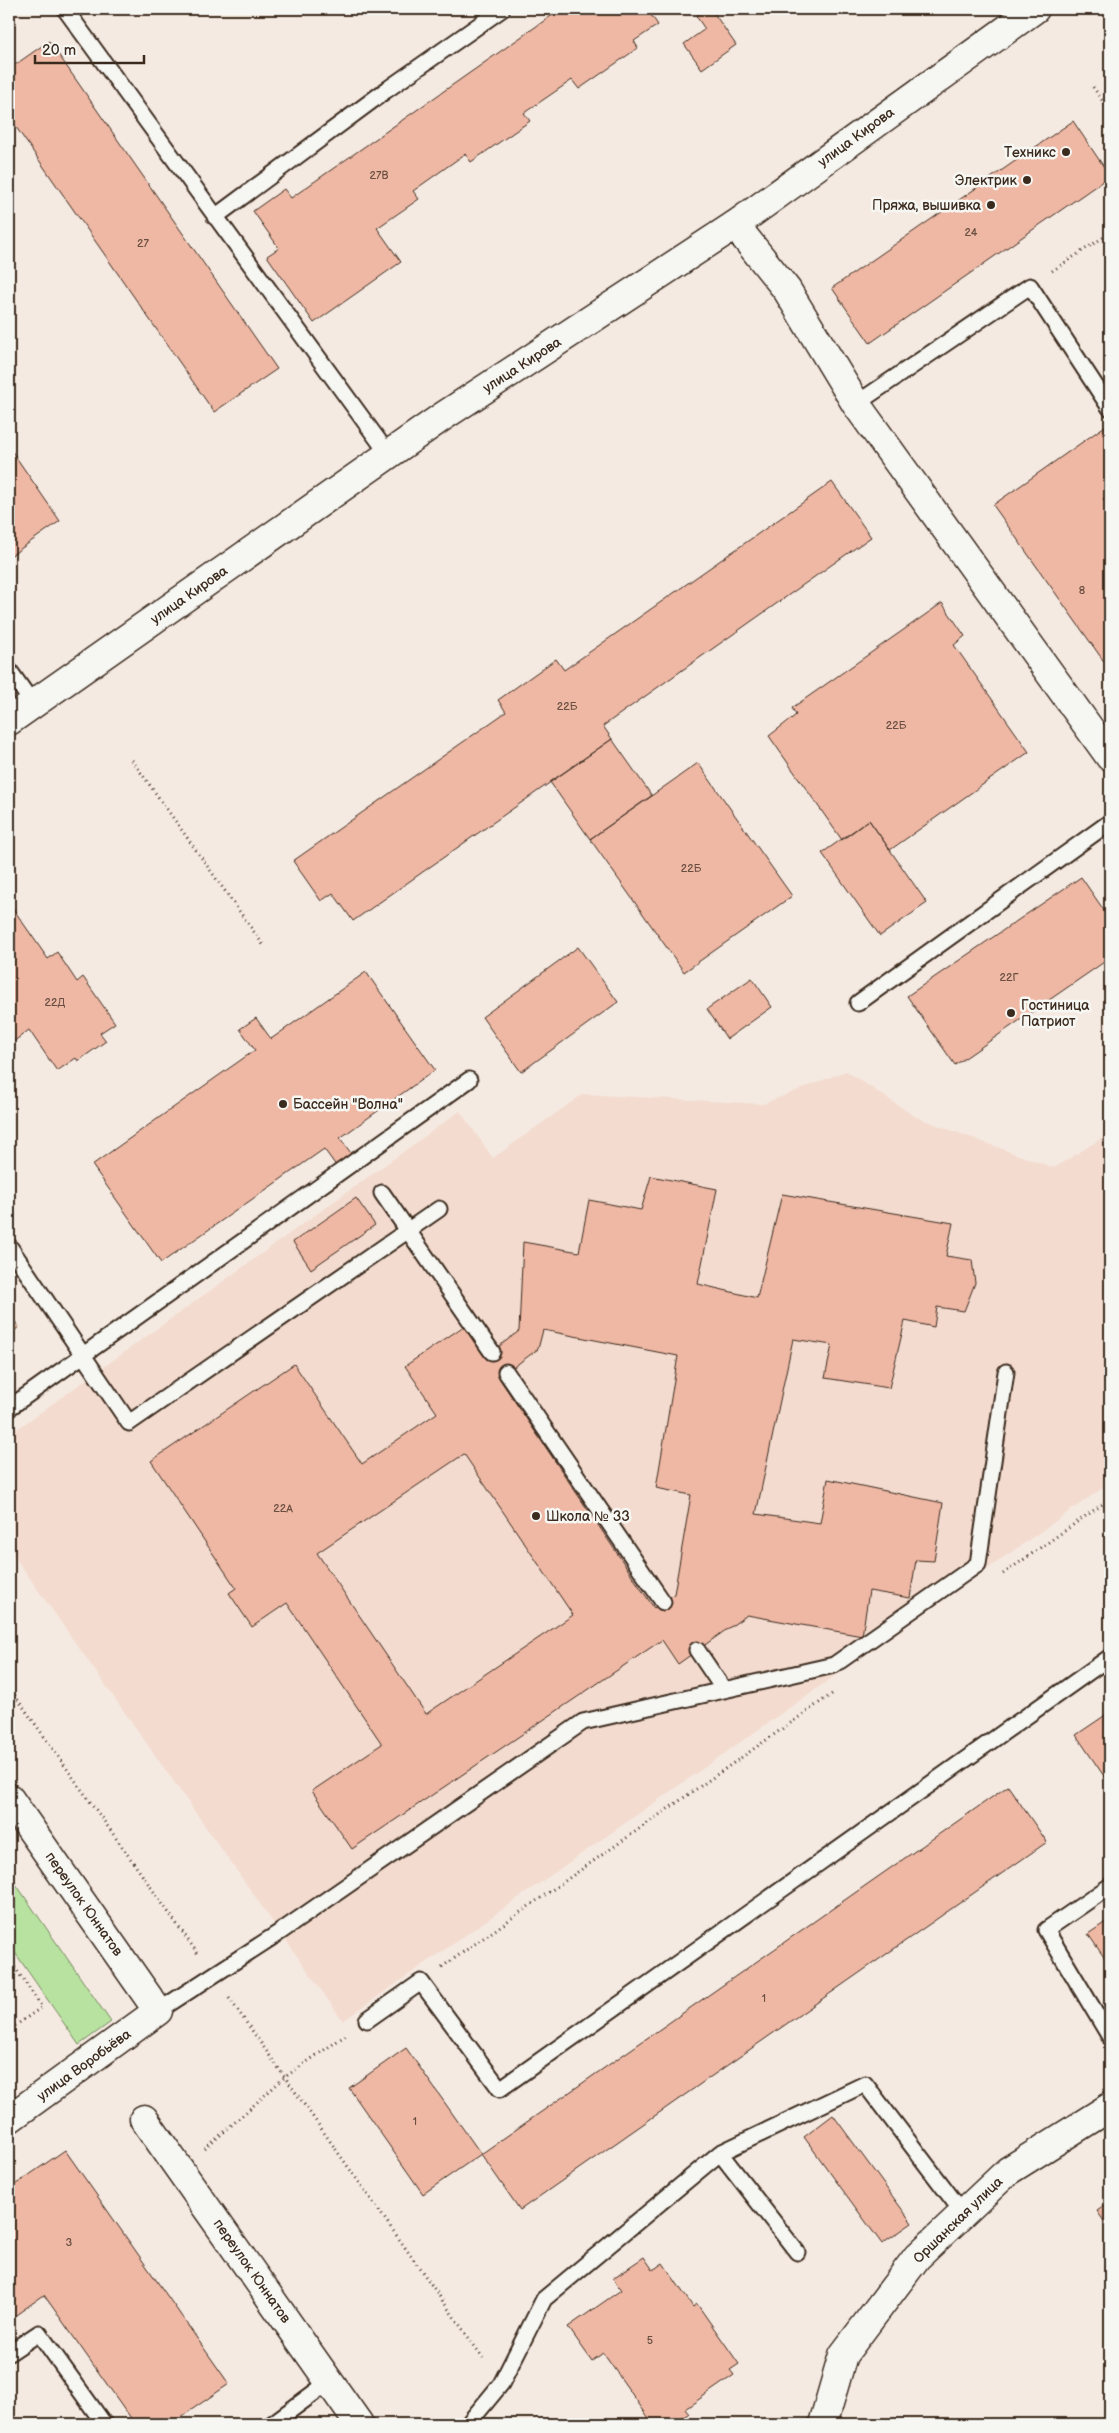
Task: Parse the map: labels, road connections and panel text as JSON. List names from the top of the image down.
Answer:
{
  "streets": {
    "street": [
      "улица Кирова",
      "переулок Юннатов",
      "улица Воробьёва",
      "Оршанская улица"
    ]
  },
  "crossings": [
    ["переулок Юннатов", "улица Воробьёва"]
  ],
  "places": [
    "Техникс",
    "Электрик",
    "Пряжа, вышивка",
    "Гостиница Патриот",
    "Бассейн \"Волна\"",
    "Школа № 33"
  ],
  "house_numbers": [
    "27В",
    "24",
    "27",
    "8",
    "22Б",
    "22Б",
    "22Б",
    "22Г",
    "22Д",
    "22А",
    "1",
    "1",
    "3",
    "5"
  ],
  "scale_bar": "20 m"
}
